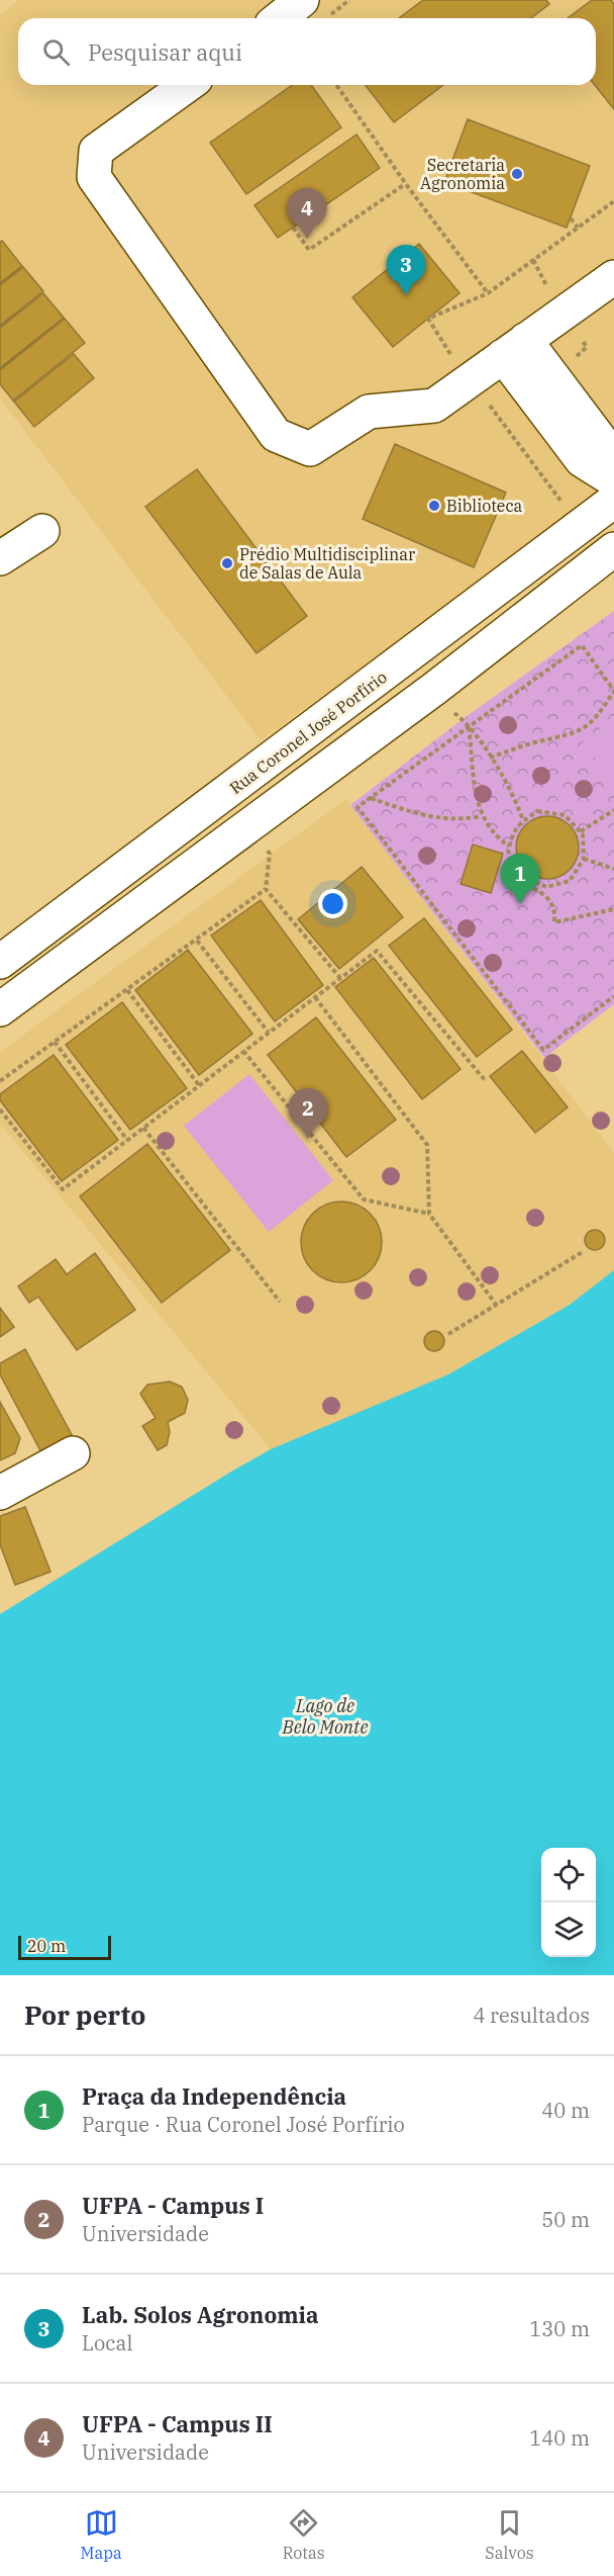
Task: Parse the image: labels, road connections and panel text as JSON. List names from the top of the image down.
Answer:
{
  "streets": {
    "street": ["Rua Coronel José Porfírio"]
  },
  "water": ["Lago de Belo Monte"],
  "places": ["Secretaria Agronomia", "Biblioteca", "Prédio Multidisciplinar de Salas de Aula"],
  "scale_bar": "20 m",
  "page": {
    "search": "Pesquisar aqui",
    "pins": [
      "4",
      "3",
      "1",
      "2"
    ],
    "scale": "20 m",
    "heading": ["Por perto", "4 resultados"],
    "list": [
      {
        "mark": "1",
        "name": "Praça da Independência",
        "note": "Parque · Rua Coronel José Porfírio",
        "value": "40 m"
      },
      {
        "mark": "2",
        "name": "UFPA - Campus I",
        "note": "Universidade",
        "value": "50 m"
      },
      {
        "mark": "3",
        "name": "Lab. Solos Agronomia",
        "note": "Local",
        "value": "130 m"
      },
      {
        "mark": "4",
        "name": "UFPA - Campus II",
        "note": "Universidade",
        "value": "140 m"
      }
    ],
    "nav": ["Mapa", "Rotas", "Salvos"]
  }
}
